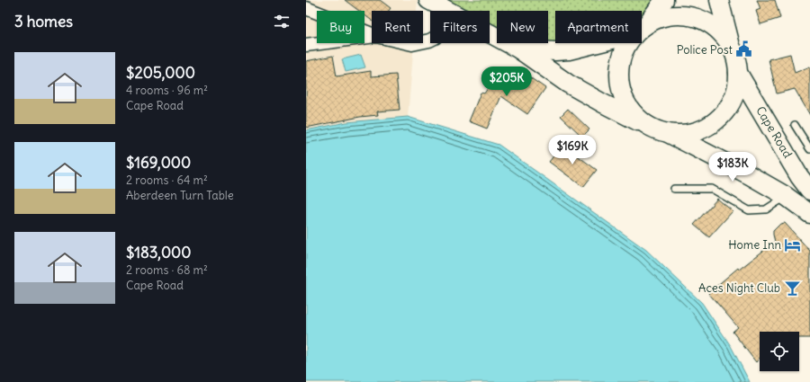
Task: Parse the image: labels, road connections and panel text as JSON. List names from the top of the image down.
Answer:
{
  "streets": {
    "main road": ["Cape Road"]
  },
  "places": {
    "public building": ["Police Post"],
    "hotel": ["Home Inn"],
    "bar": ["Aces Night Club"]
  },
  "page": {
    "heading": "3 homes",
    "chip": [
      "Buy",
      "Rent",
      "Filters",
      "New",
      "Apartment"
    ],
    "list": [
      {
        "name": "$205,000",
        "note": "4 rooms · 96 m² · Cape Road"
      },
      {
        "name": "$169,000",
        "note": "2 rooms · 64 m² · Aberdeen Turn Table"
      },
      {
        "name": "$183,000",
        "note": "2 rooms · 68 m² · Cape Road"
      }
    ],
    "price": ["$205K", "$169K", "$183K"]
  }
}
